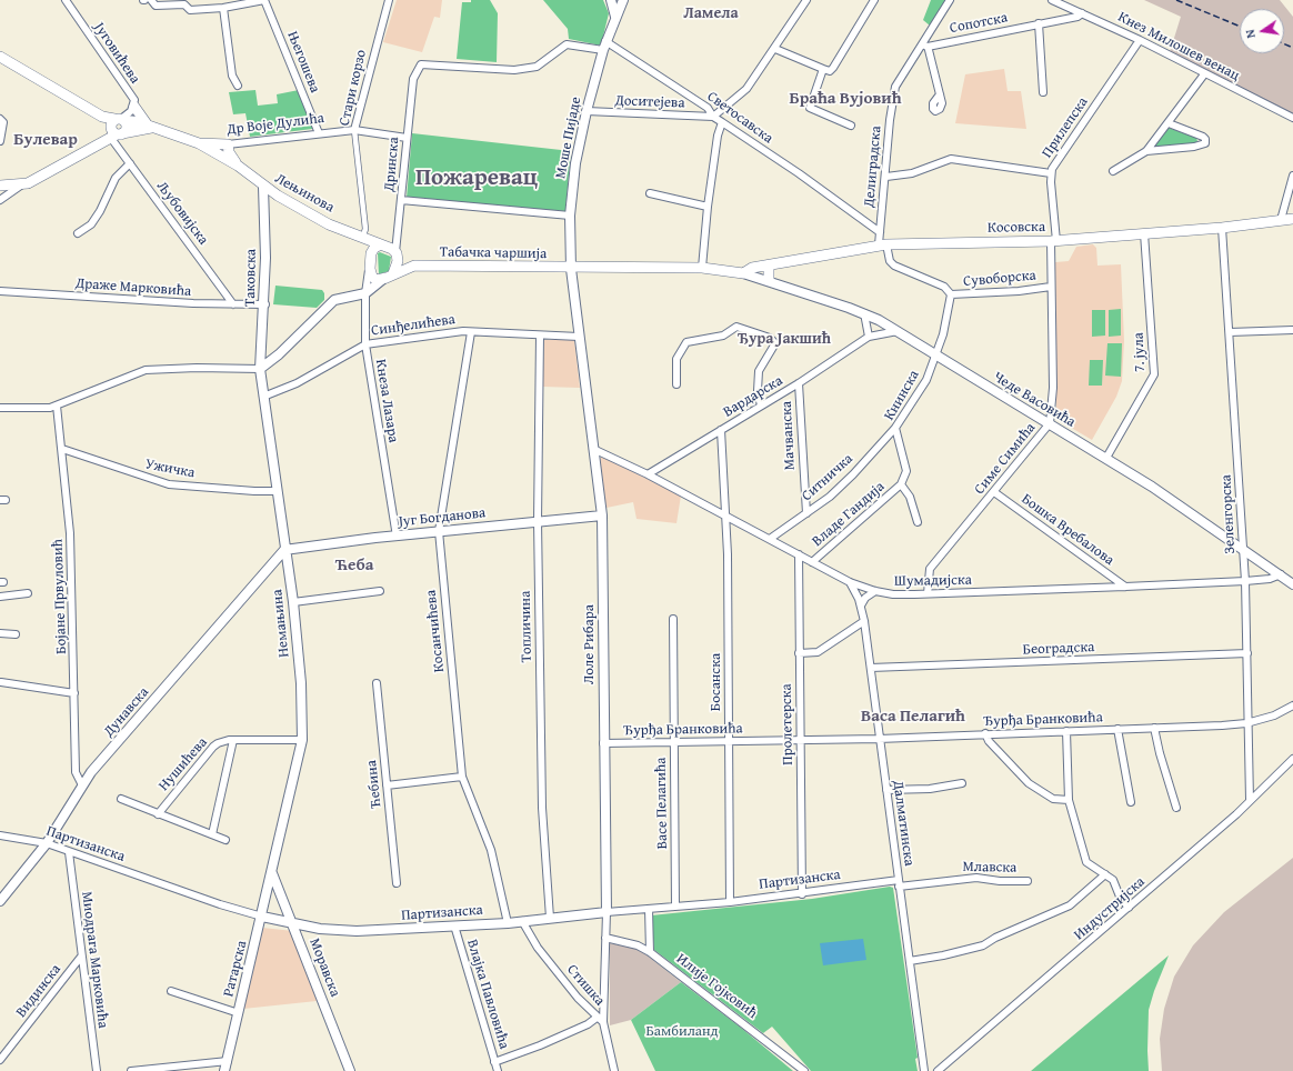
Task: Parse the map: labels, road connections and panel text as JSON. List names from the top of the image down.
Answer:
{
  "streets": {
    "main road": [
      "Др Воје Дулића",
      "Лењинова",
      "Косовска",
      "Табачка чаршија"
    ],
    "street": [
      "Сопотска",
      "Кнез Милошев венац",
      "Југовићева",
      "Његошева",
      "Стари корзо",
      "Доситејева",
      "Светосавска",
      "Прилепска",
      "Моше Пијаде",
      "Дринска",
      "Делиградска",
      "Љубовијска",
      "Таковска",
      "Сувоборска",
      "Драже Марковића",
      "Синђелићева",
      "7. јула",
      "Книнска",
      "Вардарска",
      "Чеде Васовића",
      "Кнеза Лазара",
      "Мачванска",
      "Симе Симића",
      "Ужичка",
      "Ситничка",
      "Владе Гандија",
      "Зеленгорска",
      "Југ Богданова",
      "Бошка Вребалова",
      "Шумадијска",
      "Бојане Првуловић",
      "Немањина",
      "Топличина",
      "Косанчићева",
      "Лоле Рибара",
      "Београдска",
      "Босанска",
      "Дунавска",
      "Ђурђа Бранковића",
      "Пролетерска",
      "Нушићева",
      "Ћебина",
      "Васе Пелагића",
      "Далматинска",
      "Партизанска",
      "Млавска",
      "Индустријска",
      "Миодрага Марковића",
      "Моравска",
      "Ратарска",
      "Стишка",
      "Илије Гојковић",
      "Видинска",
      "Влајка Павловића"
    ]
  },
  "crossings": [
    ["Сопотска", "Кнез Милошев венац"],
    ["Сопотска", "Делиградска"],
    ["Кнез Милошев венац", "Прилепска"],
    ["Југовићева", "Др Воје Дулића"],
    ["Југовићева", "Љубовијска"],
    ["Његошева", "Др Воје Дулића"],
    ["Стари корзо", "Др Воје Дулића"],
    ["Стари корзо", "Лењинова"],
    ["Доситејева", "Светосавска"],
    ["Доситејева", "Моше Пијаде"],
    ["Светосавска", "Моше Пијаде"],
    ["Светосавска", "Дринска"],
    ["Светосавска", "Делиградска"],
    ["Др Воје Дулића", "Дринска"],
    ["Др Воје Дулића", "Лењинова"],
    ["Др Воје Дулића", "Љубовијска"],
    ["Прилепска", "Косовска"],
    ["Прилепска", "Симе Симића"],
    ["Моше Пијаде", "Дринска"],
    ["Моше Пијаде", "Табачка чаршија"],
    ["Моше Пијаде", "Лоле Рибара"],
    ["Дринска", "Лењинова"],
    ["Дринска", "Табачка чаршија"],
    ["Дринска", "Кнеза Лазара"],
    ["Делиградска", "Косовска"],
    ["Делиградска", "Сувоборска"],
    ["Лењинова", "Табачка чаршија"],
    ["Лењинова", "Таковска"],
    ["Лењинова", "Кнеза Лазара"],
    ["Љубовијска", "Драже Марковића"],
    ["Косовска", "Табачка чаршија"],
    ["Косовска", "Сувоборска"],
    ["Косовска", "7. јула"],
    ["Косовска", "Чеде Васовића"],
    ["Косовска", "Симе Симића"],
    ["Косовска", "Зеленгорска"],
    ["Табачка чаршија", "Чеде Васовића"],
    ["Табачка чаршија", "Кнеза Лазара"],
    ["Табачка чаршија", "Лоле Рибара"],
    ["Таковска", "Драже Марковића"],
    ["Таковска", "Немањина"],
    ["Сувоборска", "Книнска"],
    ["Сувоборска", "Чеде Васовића"],
    ["Сувоборска", "Симе Симића"],
    ["Синђелићева", "Кнеза Лазара"],
    ["Синђелићева", "Немањина"],
    ["Синђелићева", "Топличина"],
    ["Синђелићева", "Косанчићева"],
    ["Синђелићева", "Лоле Рибара"],
    ["7. јула", "Чеде Васовића"],
    ["Книнска", "Чеде Васовића"],
    ["Книнска", "Ситничка"],
    ["Книнска", "Владе Гандија"],
    ["Вардарска", "Чеде Васовића"],
    ["Вардарска", "Мачванска"],
    ["Вардарска", "Шумадијска"],
    ["Вардарска", "Босанска"],
    ["Чеде Васовића", "Симе Симића"],
    ["Чеде Васовића", "Зеленгорска"],
    ["Чеде Васовића", "Шумадијска"],
    ["Кнеза Лазара", "Југ Богданова"],
    ["Мачванска", "Ситничка"],
    ["Симе Симића", "Бошка Вребалова"],
    ["Симе Симића", "Шумадијска"],
    ["Ужичка", "Бојане Првуловић"],
    ["Ужичка", "Немањина"],
    ["Ситничка", "Шумадијска"],
    ["Владе Гандија", "Шумадијска"],
    ["Зеленгорска", "Шумадијска"],
    ["Зеленгорска", "Београдска"],
    ["Зеленгорска", "Ђурђа Бранковића"],
    ["Зеленгорска", "Индустријска"],
    ["Југ Богданова", "Немањина"],
    ["Југ Богданова", "Топличина"],
    ["Југ Богданова", "Косанчићева"],
    ["Југ Богданова", "Лоле Рибара"],
    ["Југ Богданова", "Дунавска"],
    ["Бошка Вребалова", "Шумадијска"],
    ["Шумадијска", "Лоле Рибара"],
    ["Шумадијска", "Босанска"],
    ["Шумадијска", "Пролетерска"],
    ["Шумадијска", "Далматинска"],
    ["Бојане Првуловић", "Дунавска"],
    ["Немањина", "Дунавска"],
    ["Немањина", "Нушићева"],
    ["Немањина", "Моравска"],
    ["Немањина", "Ратарска"],
    ["Топличина", "Партизанска"],
    ["Косанчићева", "Партизанска"],
    ["Лоле Рибара", "Ђурђа Бранковића"],
    ["Лоле Рибара", "Партизанска"],
    ["Лоле Рибара", "Стишка"],
    ["Лоле Рибара", "Илије Гојковић"],
    ["Београдска", "Далматинска"],
    ["Босанска", "Ђурђа Бранковића"],
    ["Босанска", "Партизанска"],
    ["Дунавска", "Партизанска"],
    ["Ђурђа Бранковића", "Пролетерска"],
    ["Ђурђа Бранковића", "Васе Пелагића"],
    ["Ђурђа Бранковића", "Далматинска"],
    ["Пролетерска", "Партизанска"],
    ["Васе Пелагића", "Партизанска"],
    ["Далматинска", "Партизанска"],
    ["Далматинска", "Млавска"],
    ["Партизанска", "Млавска"],
    ["Партизанска", "Миодрага Марковића"],
    ["Партизанска", "Моравска"],
    ["Партизанска", "Ратарска"],
    ["Партизанска", "Стишка"],
    ["Партизанска", "Влајка Павловића"],
    ["Миодрага Марковића", "Видинска"],
    ["Моравска", "Ратарска"]
  ],
  "districts": [
    "Ламела",
    "Браћа Вујовић",
    "Булевар",
    "Пожаревац",
    "Ђура Јакшић",
    "Ћеба",
    "Васа Пелагић"
  ],
  "parks": ["Бамбиланд"],
  "north": "left"
}
